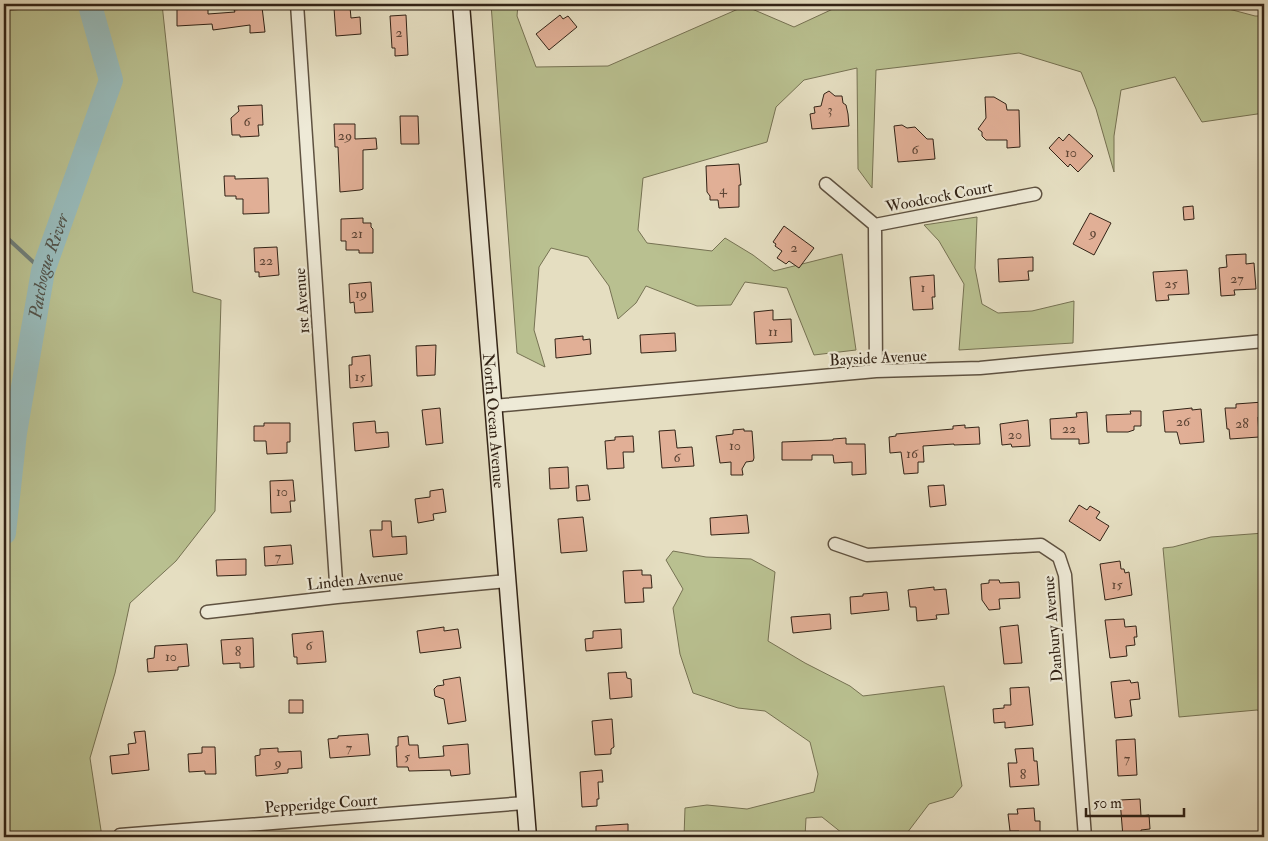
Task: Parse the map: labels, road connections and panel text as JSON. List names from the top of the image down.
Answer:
{
  "streets": {
    "main road": ["North Ocean Avenue"],
    "street": [
      "Woodcock Court",
      "1st Avenue",
      "Bayside Avenue",
      "Linden Avenue",
      "Danbury Avenue",
      "Pepperidge Court"
    ]
  },
  "crossings": [
    ["Woodcock Court", "Bayside Avenue"],
    ["1st Avenue", "Linden Avenue"],
    ["Bayside Avenue", "North Ocean Avenue"],
    ["North Ocean Avenue", "Linden Avenue"],
    ["North Ocean Avenue", "Pepperidge Court"]
  ],
  "water": ["Patchogue River"],
  "house_numbers": [
    "2",
    "3",
    "6",
    "29",
    "6",
    "10",
    "4",
    "9",
    "21",
    "2",
    "22",
    "27",
    "25",
    "1",
    "19",
    "11",
    "15",
    "26",
    "28",
    "22",
    "20",
    "10",
    "16",
    "6",
    "10",
    "7",
    "15",
    "6",
    "8",
    "10",
    "7",
    "5",
    "7",
    "9",
    "8"
  ],
  "scale_bar": "50 m"
}
